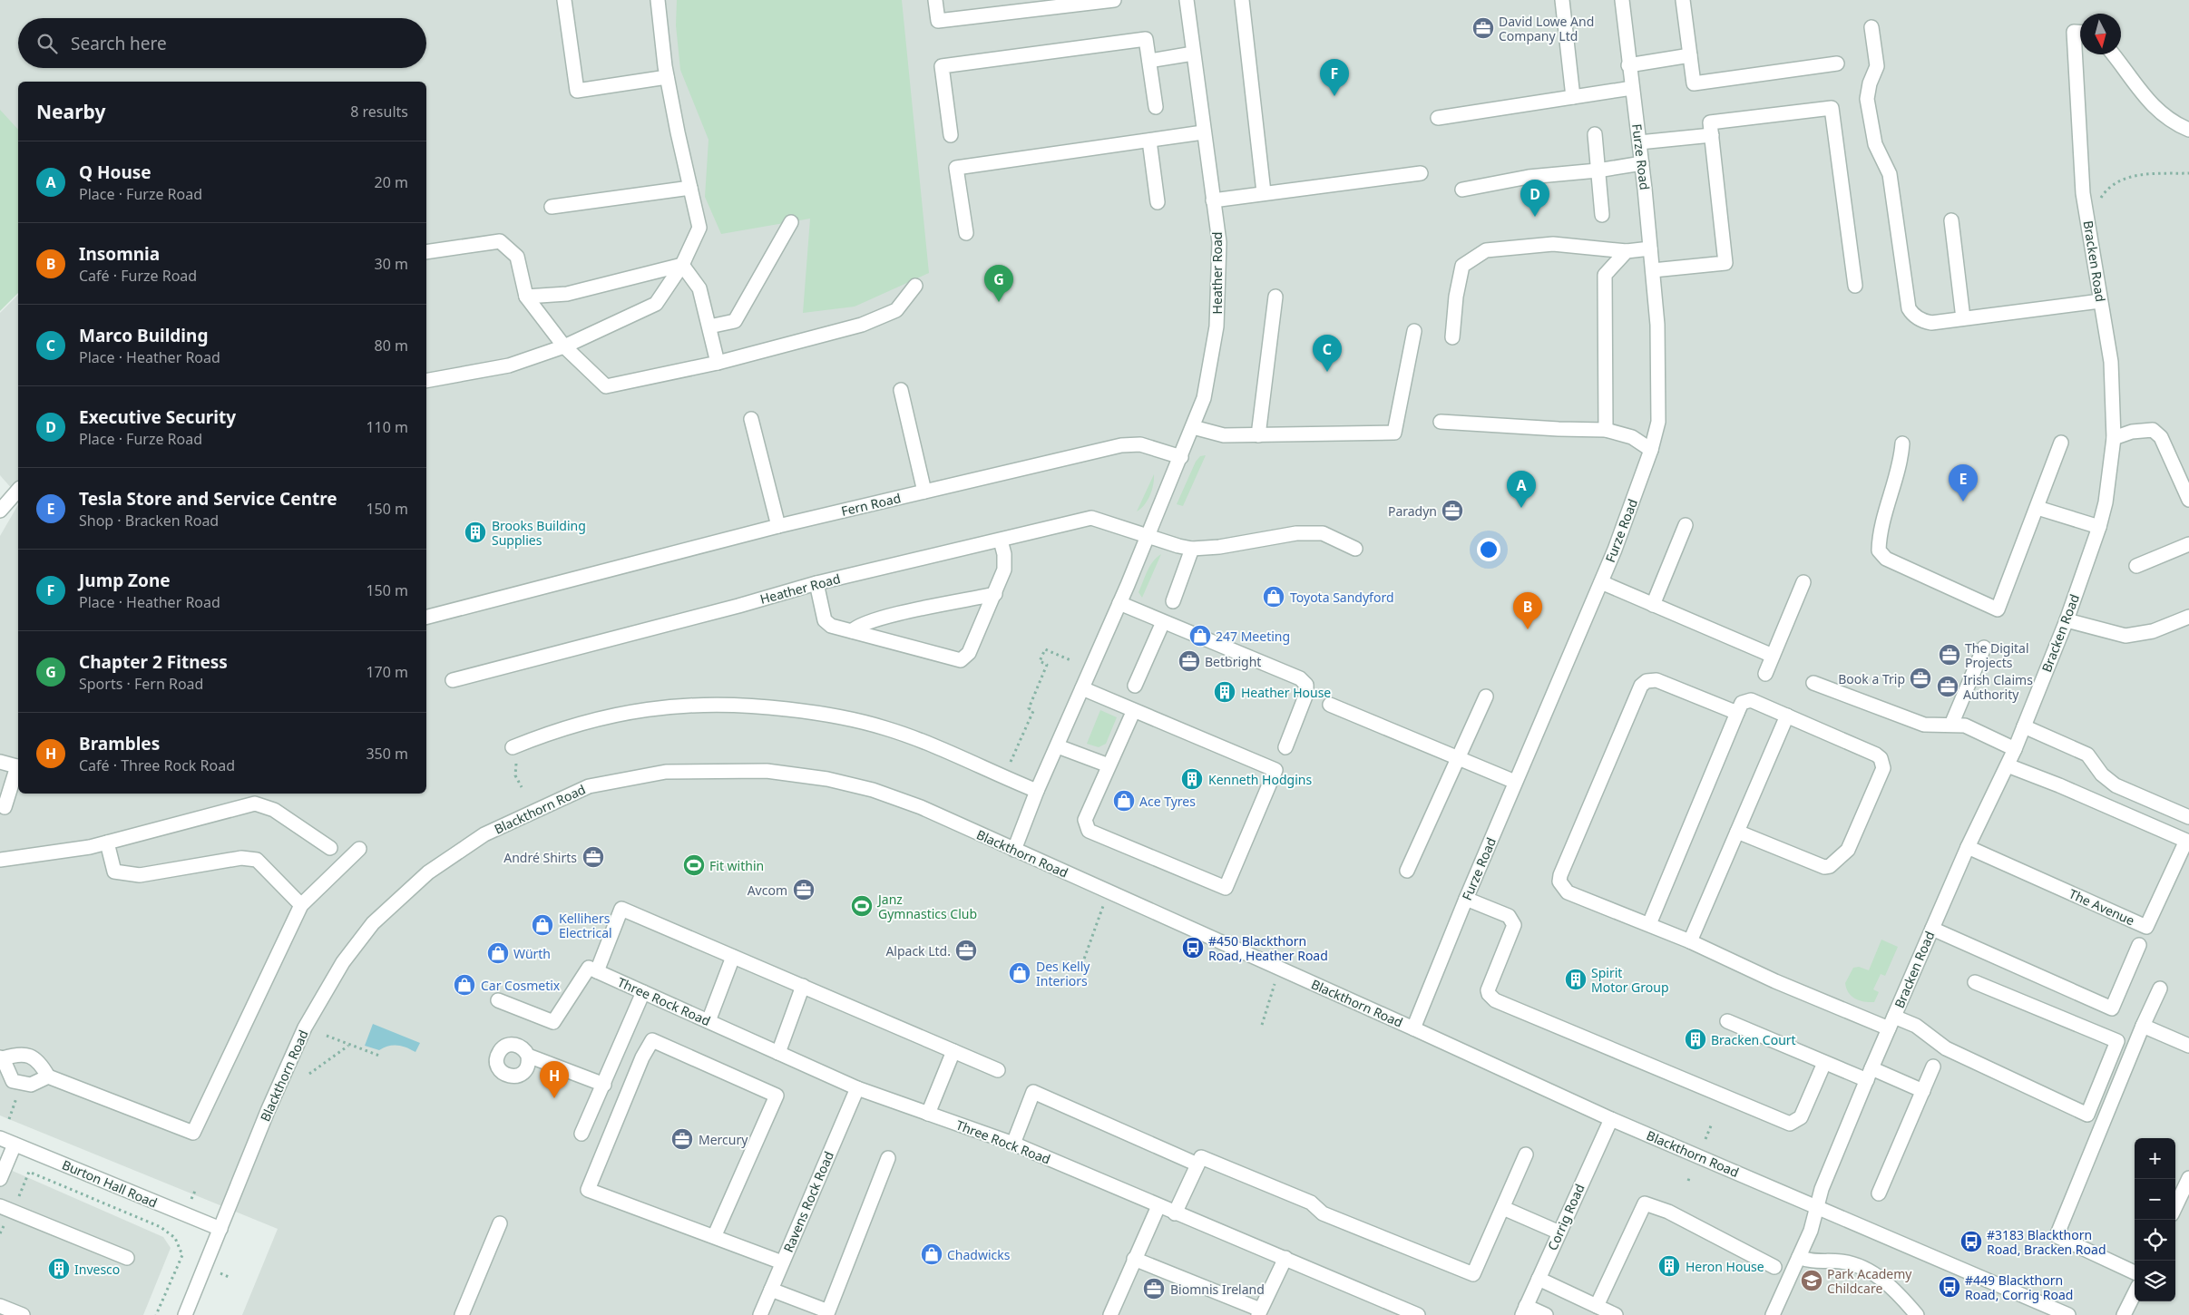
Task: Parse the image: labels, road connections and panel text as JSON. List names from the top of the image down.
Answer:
{
  "streets": {
    "street": [
      "Furze Road",
      "Bracken Road",
      "Heather Road",
      "Fern Road",
      "Blackthorn Road",
      "The Avenue",
      "Three Rock Road",
      "Burton Hall Road",
      "Ravens Rock Road",
      "Corrig Road"
    ]
  },
  "crossings": [
    ["Furze Road", "Blackthorn Road"],
    ["Bracken Road", "Blackthorn Road"],
    ["Bracken Road", "The Avenue"],
    ["Heather Road", "Fern Road"],
    ["Heather Road", "Blackthorn Road"],
    ["Blackthorn Road", "Burton Hall Road"],
    ["Blackthorn Road", "Corrig Road"],
    ["Three Rock Road", "Ravens Rock Road"]
  ],
  "places": {
    "office": [
      "David Lowe And Company Ltd",
      "Paradyn",
      "The Digital Projects",
      "Betbright",
      "Book a Trip",
      "Irish Claims Authority",
      "André Shirts",
      "Avcom",
      "Alpack Ltd.",
      "Mercury",
      "Biomnis Ireland"
    ],
    "building": [
      "Brooks Building Supplies",
      "Heather House",
      "Kenneth Hodgins",
      "Spirit Motor Group",
      "Bracken Court",
      "Heron House",
      "Invesco"
    ],
    "shop": [
      "Toyota Sandyford",
      "247 Meeting",
      "Ace Tyres",
      "Kellihers Electrical",
      "Würth",
      "Des Kelly Interiors",
      "Car Cosmetix",
      "Chadwicks"
    ],
    "sports": ["Fit within", "Janz Gymnastics Club"],
    "bus stop": ["#450 Blackthorn Road, Heather Road", "#3183 Blackthorn Road, Bracken Road", "#449 Blackthorn Road, Corrig Road"],
    "school or university": ["Park Academy Childcare"]
  },
  "north": "bottom",
  "page": {
    "search": "Search here",
    "pins": [
      "F",
      "D",
      "G",
      "C",
      "E",
      "A",
      "B",
      "H"
    ],
    "heading": ["Nearby", "8 results"],
    "list": [
      {
        "mark": "A",
        "name": "Q House",
        "note": "Place · Furze Road",
        "value": "20 m"
      },
      {
        "mark": "B",
        "name": "Insomnia",
        "note": "Café · Furze Road",
        "value": "30 m"
      },
      {
        "mark": "C",
        "name": "Marco Building",
        "note": "Place · Heather Road",
        "value": "80 m"
      },
      {
        "mark": "D",
        "name": "Executive Security",
        "note": "Place · Furze Road",
        "value": "110 m"
      },
      {
        "mark": "E",
        "name": "Tesla Store and Service Centre",
        "note": "Shop · Bracken Road",
        "value": "150 m"
      },
      {
        "mark": "F",
        "name": "Jump Zone",
        "note": "Place · Heather Road",
        "value": "150 m"
      },
      {
        "mark": "G",
        "name": "Chapter 2 Fitness",
        "note": "Sports · Fern Road",
        "value": "170 m"
      },
      {
        "mark": "H",
        "name": "Brambles",
        "note": "Café · Three Rock Road",
        "value": "350 m"
      }
    ],
    "map_buttons": ["+", "−"]
  }
}
